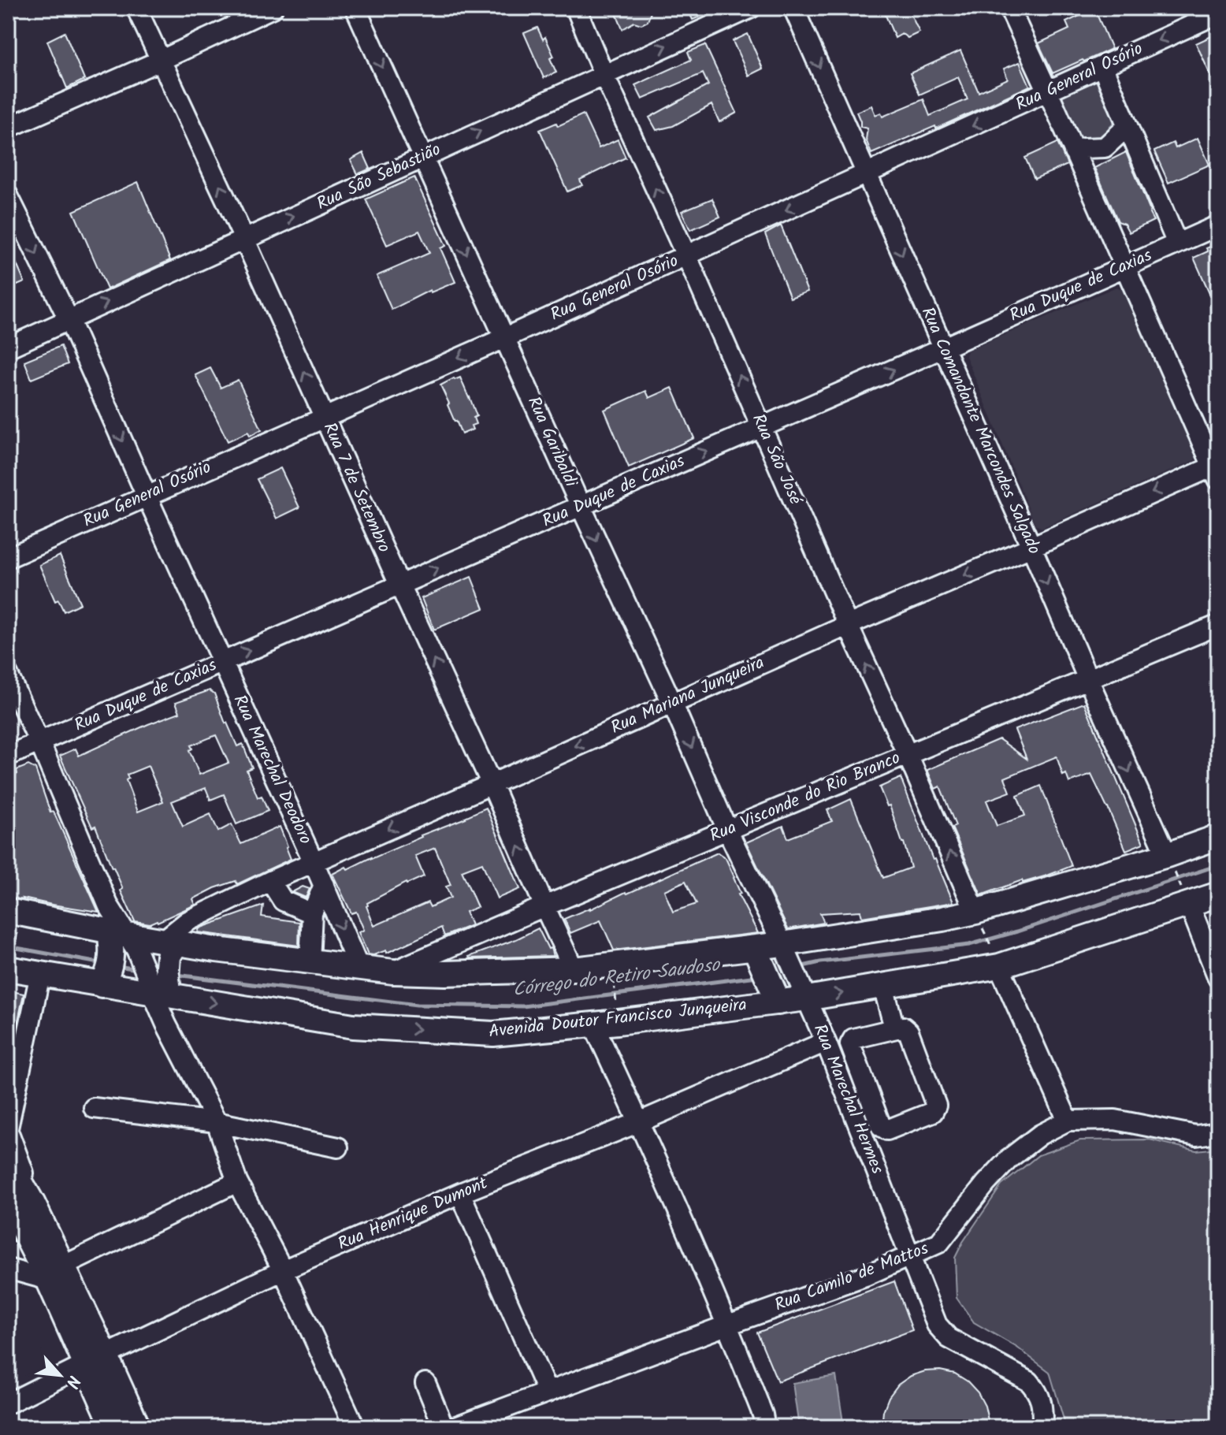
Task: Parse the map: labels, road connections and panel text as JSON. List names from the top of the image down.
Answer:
{
  "streets": {
    "main road": ["Avenida Doutor Francisco Junqueira"],
    "street": [
      "Rua General Osório",
      "Rua São Sebastião",
      "Rua Duque de Caxias",
      "Rua Comandante Marcondes Salgado",
      "Rua Garibaldi",
      "Rua São José",
      "Rua 7 de Setembro",
      "Rua Mariana Junqueira",
      "Rua Marechal Deodoro",
      "Rua Visconde do Rio Branco",
      "Rua Marechal Hermes",
      "Rua Henrique Dumont",
      "Rua Camilo de Mattos"
    ]
  },
  "crossings": [
    ["Rua General Osório", "Rua Comandante Marcondes Salgado"],
    ["Rua General Osório", "Rua Garibaldi"],
    ["Rua General Osório", "Rua São José"],
    ["Rua General Osório", "Rua 7 de Setembro"],
    ["Rua General Osório", "Rua Marechal Deodoro"],
    ["Rua São Sebastião", "Rua Garibaldi"],
    ["Rua São Sebastião", "Rua São José"],
    ["Rua São Sebastião", "Rua 7 de Setembro"],
    ["Rua São Sebastião", "Rua Marechal Deodoro"],
    ["Rua Duque de Caxias", "Rua Comandante Marcondes Salgado"],
    ["Rua Duque de Caxias", "Rua Garibaldi"],
    ["Rua Duque de Caxias", "Rua São José"],
    ["Rua Duque de Caxias", "Rua 7 de Setembro"],
    ["Rua Duque de Caxias", "Rua Marechal Deodoro"],
    ["Rua Comandante Marcondes Salgado", "Rua Mariana Junqueira"],
    ["Rua Comandante Marcondes Salgado", "Rua Visconde do Rio Branco"],
    ["Rua Comandante Marcondes Salgado", "Avenida Doutor Francisco Junqueira"],
    ["Rua Garibaldi", "Rua Mariana Junqueira"],
    ["Rua Garibaldi", "Rua Visconde do Rio Branco"],
    ["Rua Garibaldi", "Avenida Doutor Francisco Junqueira"],
    ["Rua Garibaldi", "Rua Marechal Hermes"],
    ["Rua São José", "Rua Mariana Junqueira"],
    ["Rua São José", "Rua Visconde do Rio Branco"],
    ["Rua São José", "Avenida Doutor Francisco Junqueira"],
    ["Rua 7 de Setembro", "Rua Mariana Junqueira"],
    ["Rua 7 de Setembro", "Rua Visconde do Rio Branco"],
    ["Rua 7 de Setembro", "Avenida Doutor Francisco Junqueira"],
    ["Rua Mariana Junqueira", "Rua Marechal Deodoro"],
    ["Rua Mariana Junqueira", "Avenida Doutor Francisco Junqueira"],
    ["Rua Marechal Deodoro", "Avenida Doutor Francisco Junqueira"],
    ["Rua Visconde do Rio Branco", "Avenida Doutor Francisco Junqueira"],
    ["Avenida Doutor Francisco Junqueira", "Rua Marechal Hermes"],
    ["Rua Marechal Hermes", "Rua Henrique Dumont"],
    ["Rua Marechal Hermes", "Rua Camilo de Mattos"]
  ],
  "one_way": [
    "Rua General Osório",
    "Rua São Sebastião",
    "Rua Duque de Caxias",
    "Rua Comandante Marcondes Salgado",
    "Rua Garibaldi",
    "Rua São José",
    "Rua 7 de Setembro",
    "Rua Mariana Junqueira",
    "Rua Marechal Deodoro"
  ],
  "water": ["Córrego do Retiro Saudoso"],
  "north": "bottom right"
}
